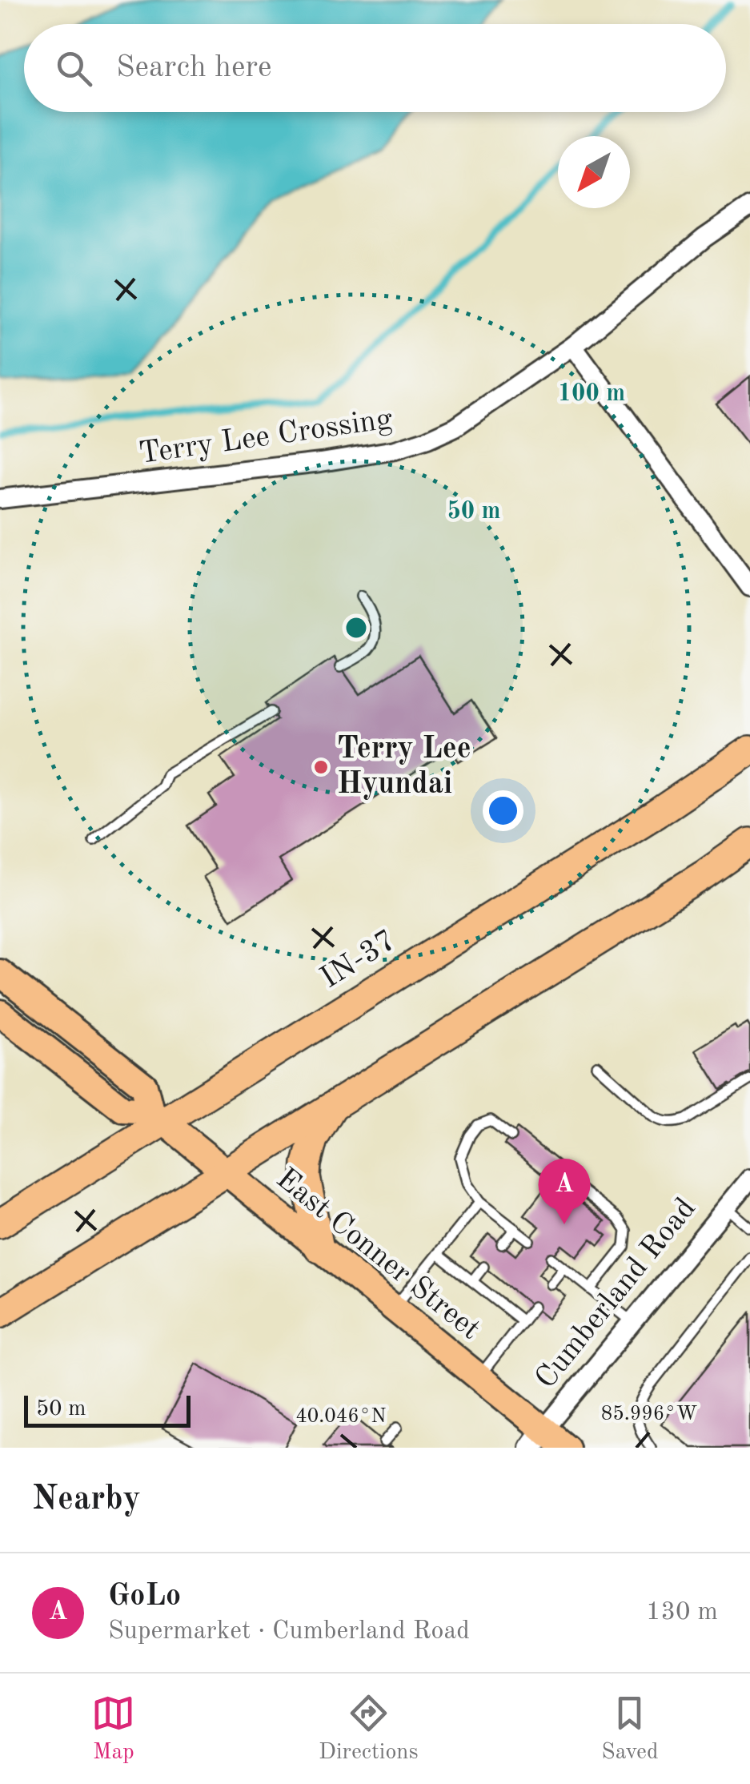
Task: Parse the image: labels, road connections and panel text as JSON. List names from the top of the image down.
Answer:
{
  "streets": {
    "highway": ["IN-37"],
    "main road": ["East Conner Street"],
    "street": ["Terry Lee Crossing", "Cumberland Road"]
  },
  "crossings": [
    ["IN-37", "East Conner Street"],
    ["East Conner Street", "Cumberland Road"]
  ],
  "places": ["Terry Lee Hyundai"],
  "scale_bar": "50 m",
  "north": "bottom left",
  "page": {
    "search": "Search here",
    "pins": "A",
    "scale": "50 m",
    "heading": "Nearby",
    "list": [
      {
        "mark": "A",
        "name": "GoLo",
        "note": "Supermarket · Cumberland Road",
        "value": "130 m"
      }
    ],
    "nav": ["Map", "Directions", "Saved"]
  },
  "coordinates": ["85.996°W", "40.046°N"],
  "rings": ["100 m", "50 m"]
}
